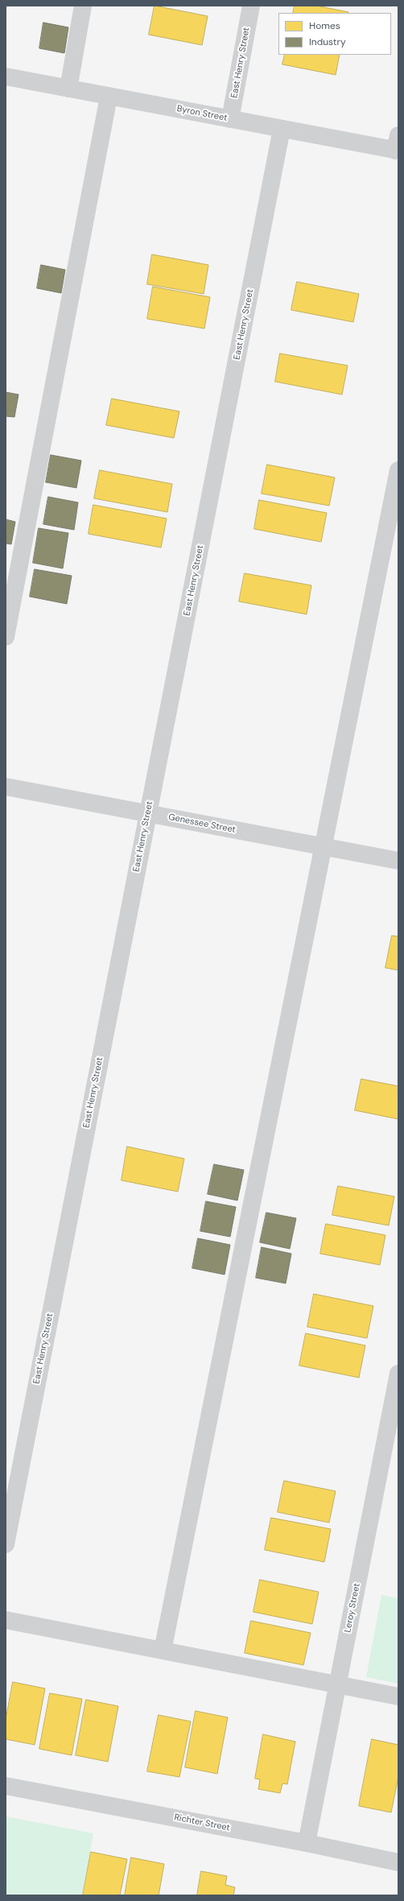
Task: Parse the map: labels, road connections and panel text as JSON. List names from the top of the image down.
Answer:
{
  "streets": {
    "street": [
      "East Henry Street",
      "Byron Street",
      "Genessee Street",
      "Leroy Street",
      "Richter Street"
    ]
  },
  "crossings": [
    ["East Henry Street", "Byron Street"],
    ["East Henry Street", "Genessee Street"],
    ["Leroy Street", "Richter Street"]
  ],
  "legend": ["Homes", "Industry"]
}
